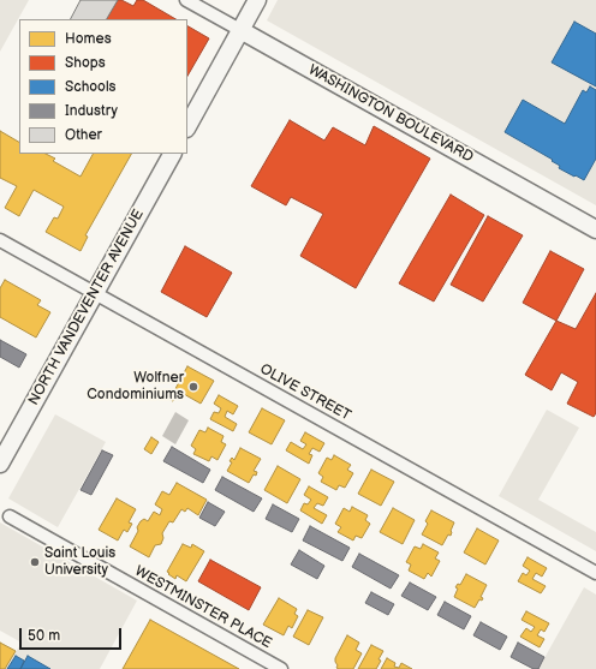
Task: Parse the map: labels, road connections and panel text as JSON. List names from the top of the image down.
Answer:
{
  "streets": {
    "main road": ["WASHINGTON BOULEVARD", "NORTH VANDEVENTER AVENUE"],
    "street": ["OLIVE STREET", "WESTMINSTER PLACE"]
  },
  "crossings": [
    ["NORTH VANDEVENTER AVENUE", "OLIVE STREET"]
  ],
  "places": ["Wolfner Condominiums", "Saint Louis University"],
  "legend": [
    "Homes",
    "Shops",
    "Schools",
    "Industry",
    "Other"
  ],
  "scale_bar": "50 m"
}
